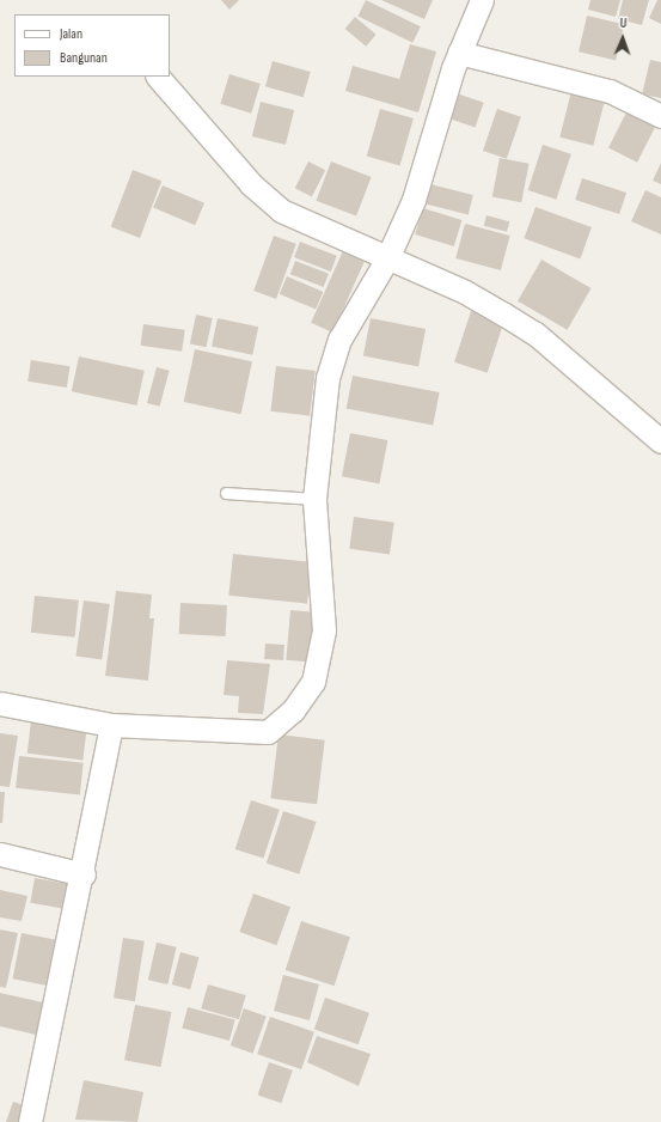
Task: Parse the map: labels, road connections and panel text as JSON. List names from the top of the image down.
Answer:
{
  "legend": ["Jalan", "Bangunan"],
  "north": "top"
}
